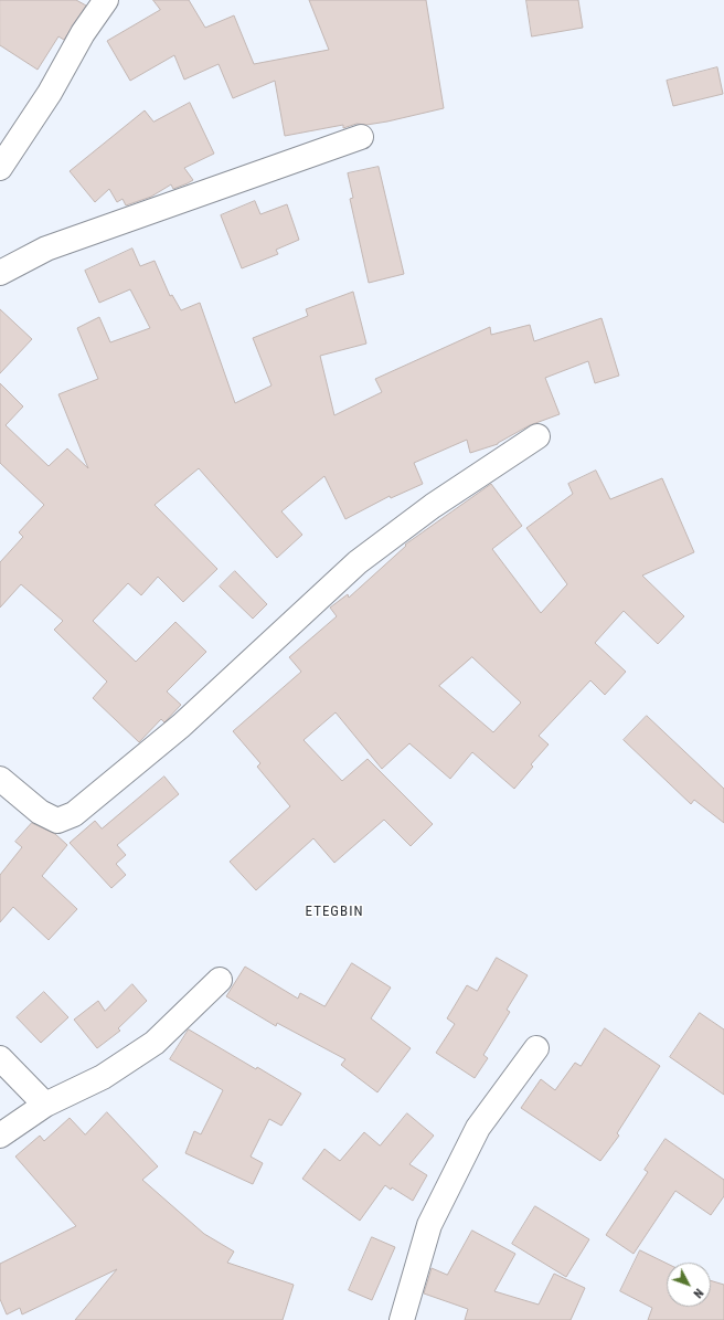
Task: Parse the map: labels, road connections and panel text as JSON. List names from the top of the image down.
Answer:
{
  "districts": ["ETEGBIN"],
  "north": "bottom right"
}
